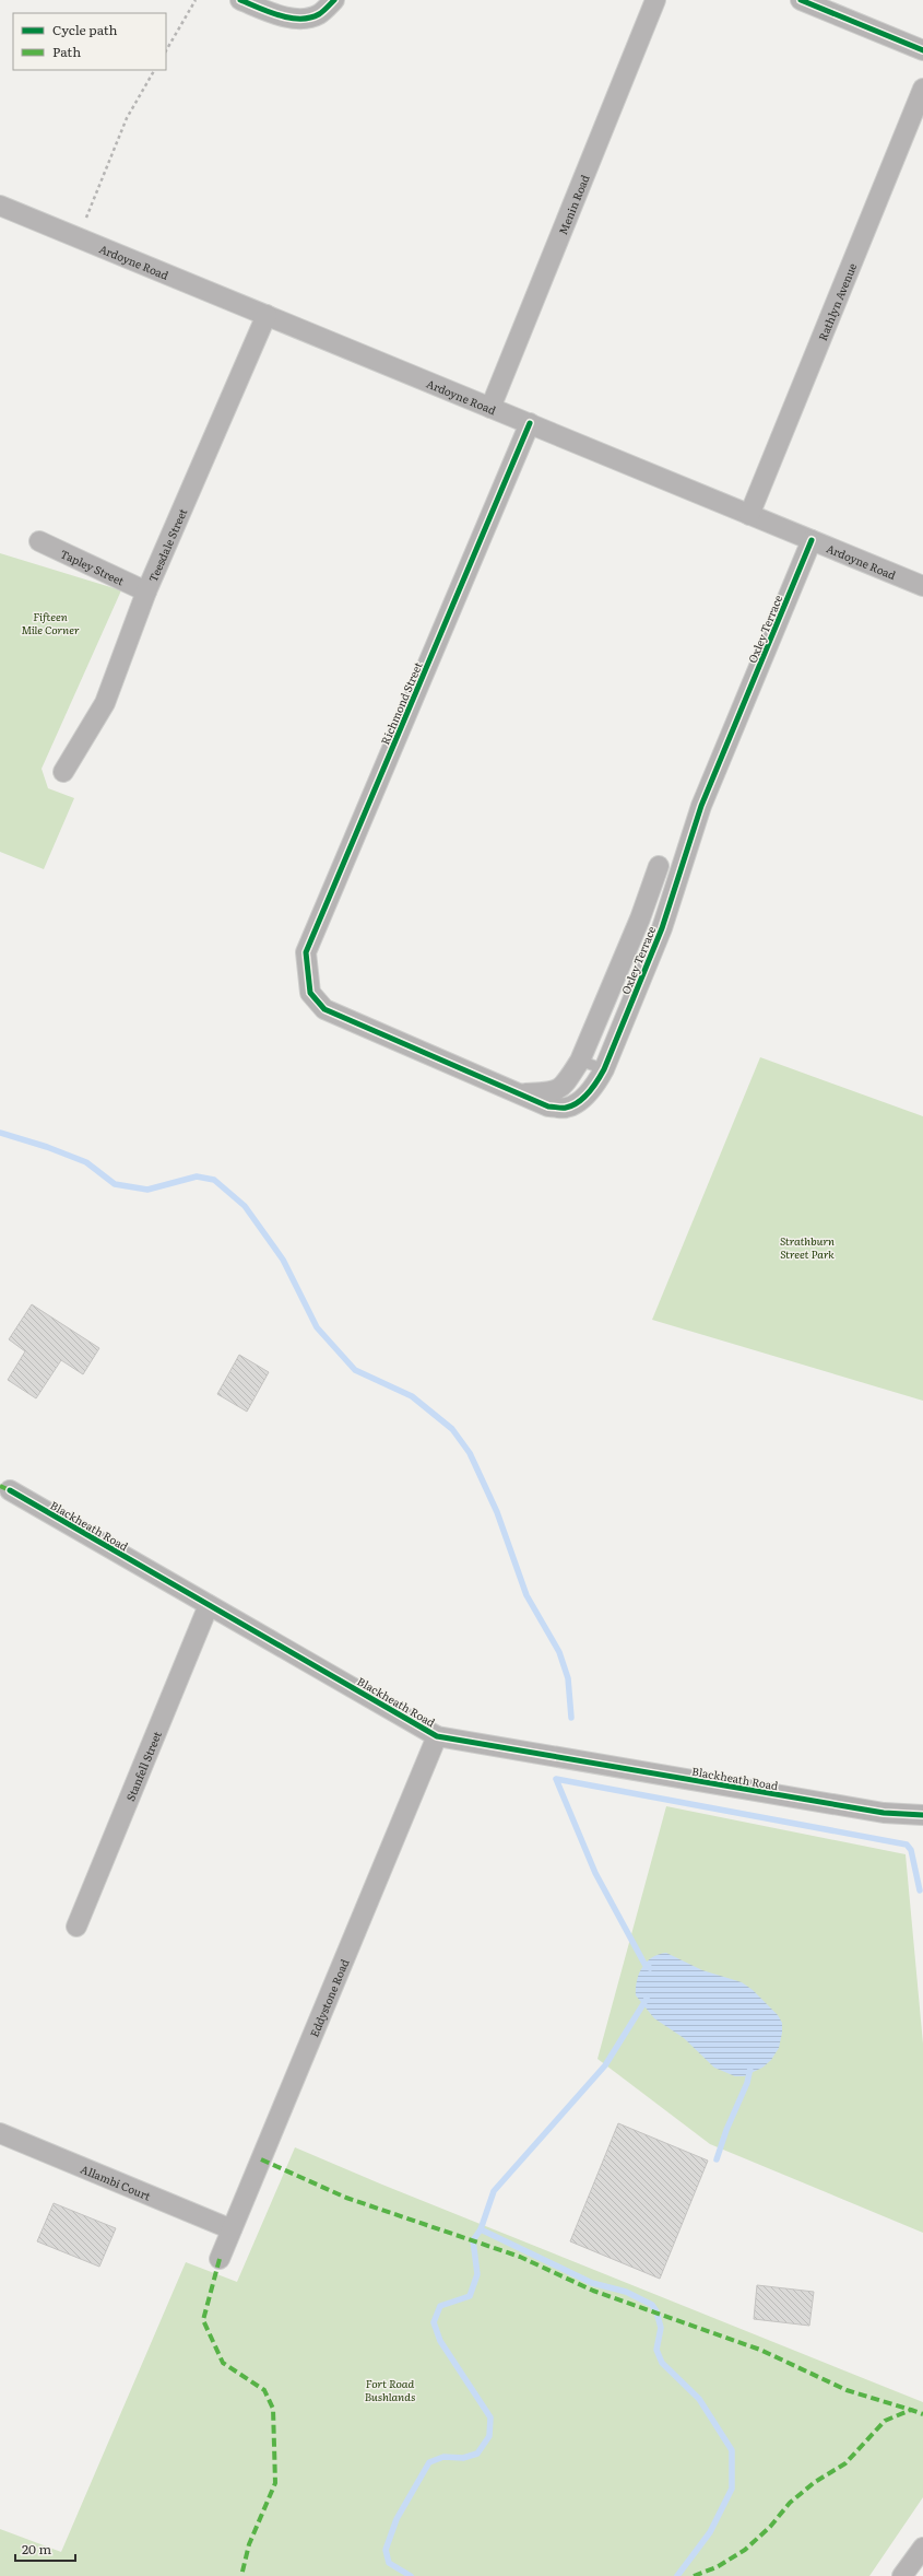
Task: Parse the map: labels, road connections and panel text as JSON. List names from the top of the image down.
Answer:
{
  "streets": {
    "street": [
      "Menin Road",
      "Ardoyne Road",
      "Rathlyn Avenue",
      "Teesdale Street",
      "Tapley Street",
      "Oxley Terrace",
      "Richmond Street",
      "Blackheath Road",
      "Stanfell Street",
      "Eddystone Road",
      "Allambi Court"
    ]
  },
  "crossings": [
    ["Menin Road", "Ardoyne Road"],
    ["Ardoyne Road", "Rathlyn Avenue"],
    ["Ardoyne Road", "Teesdale Street"],
    ["Ardoyne Road", "Oxley Terrace"],
    ["Ardoyne Road", "Richmond Street"],
    ["Teesdale Street", "Tapley Street"],
    ["Oxley Terrace", "Richmond Street"],
    ["Blackheath Road", "Stanfell Street"],
    ["Blackheath Road", "Eddystone Road"],
    ["Eddystone Road", "Allambi Court"]
  ],
  "parks": ["Fifteen Mile Corner", "Strathburn Street Park", "Fort Road Bushlands"],
  "legend": ["Cycle path", "Path"],
  "scale_bar": "20 m"
}
